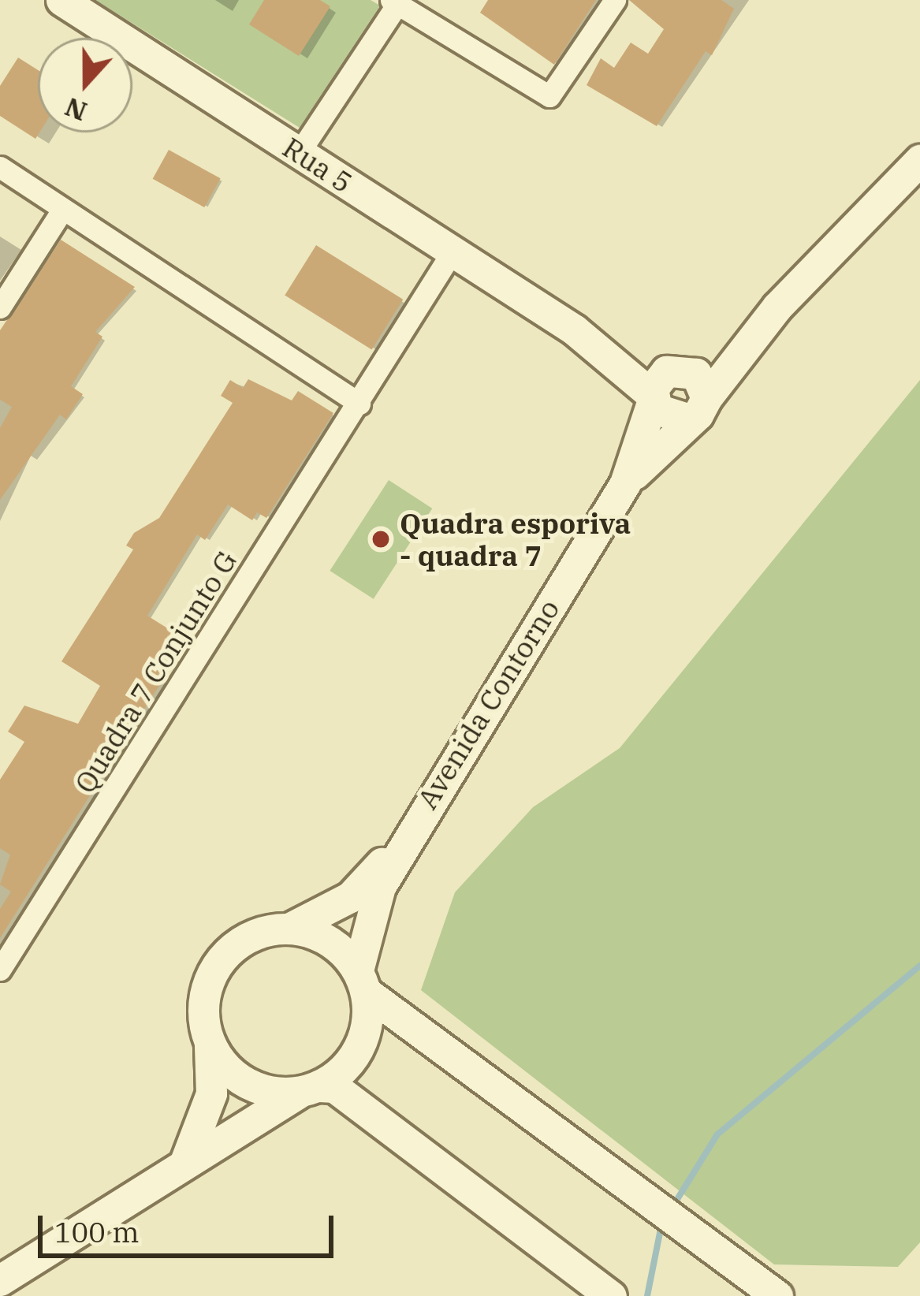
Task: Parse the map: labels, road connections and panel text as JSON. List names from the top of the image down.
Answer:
{
  "streets": {
    "main road": ["Rua 5", "Avenida Contorno"],
    "street": ["Quadra 7 Conjunto G"]
  },
  "crossings": [
    ["Rua 5", "Quadra 7 Conjunto G"],
    ["Rua 5", "Avenida Contorno"]
  ],
  "places": ["Quadra esporiva - quadra 7"],
  "scale_bar": "100 m",
  "north": "bottom"
}
